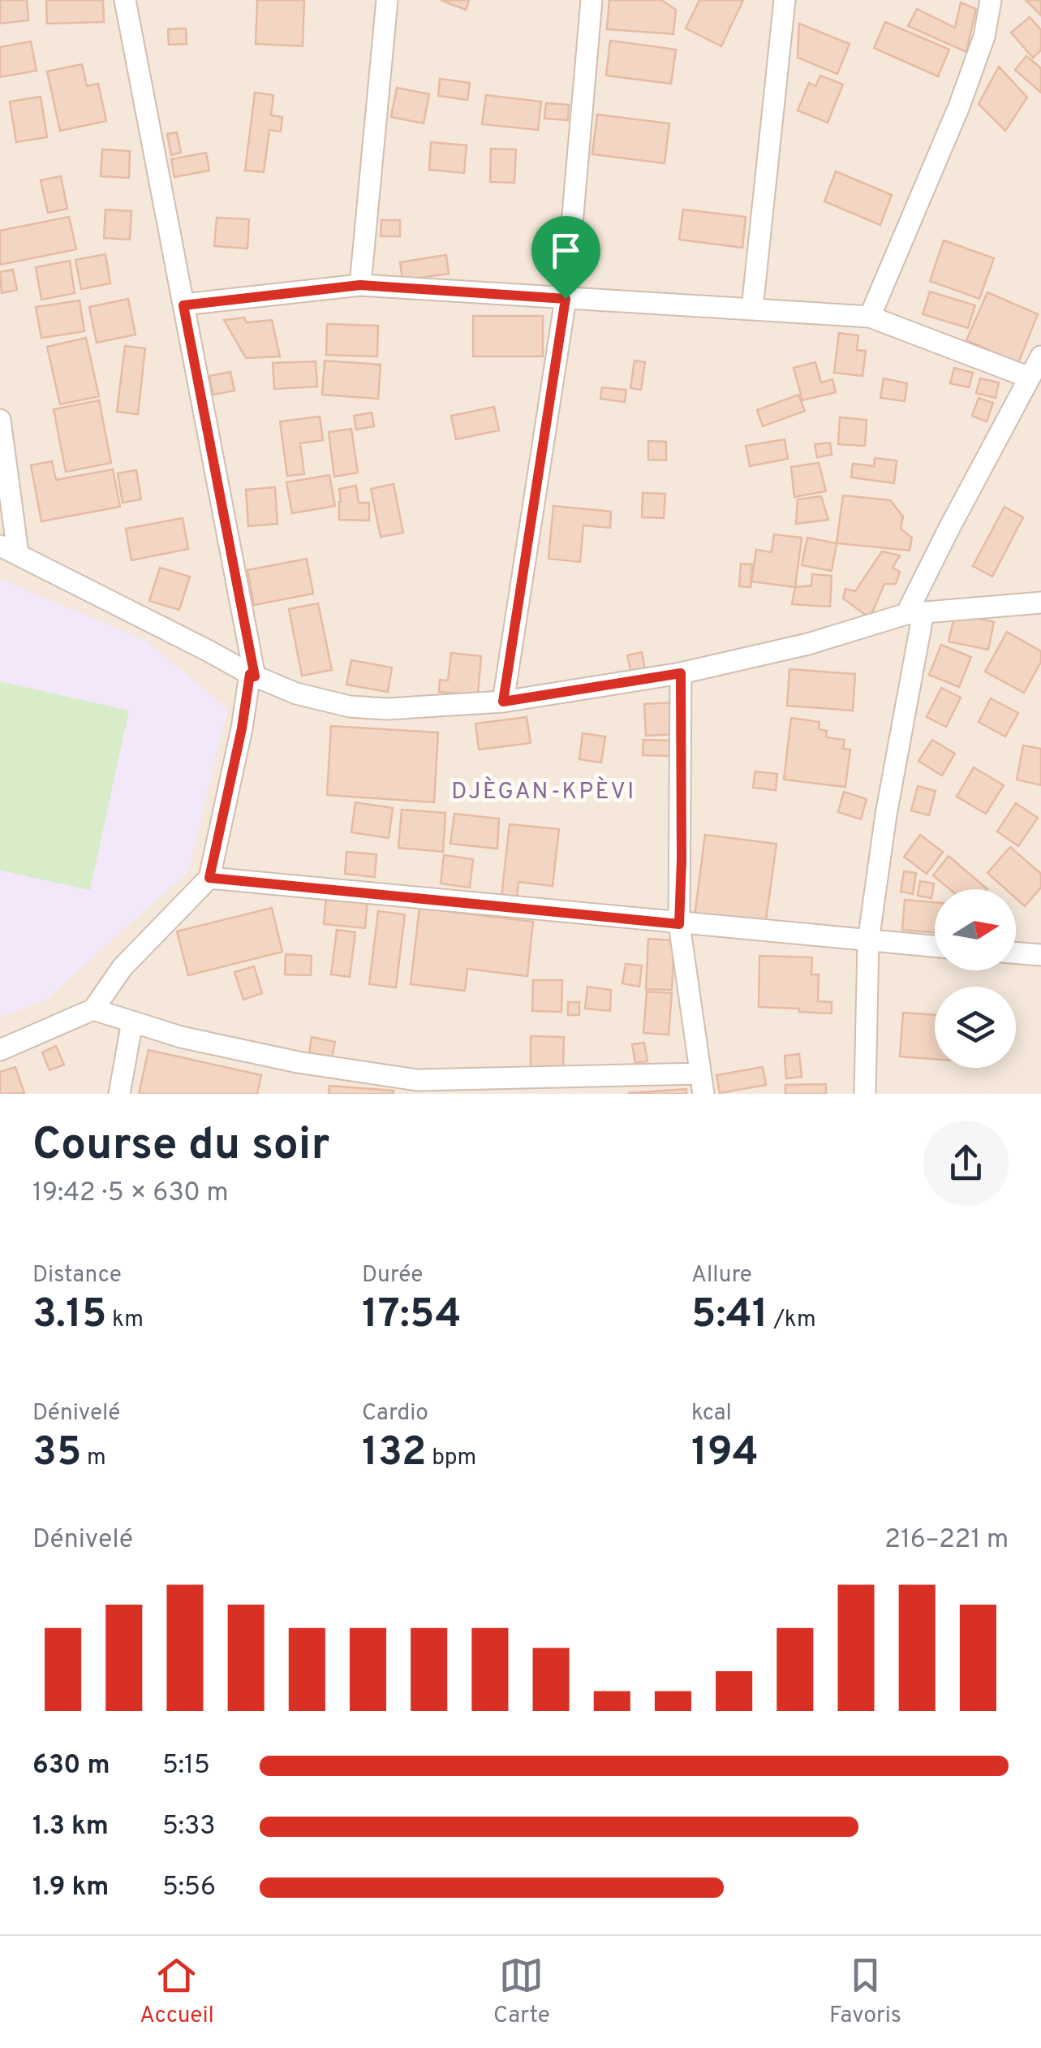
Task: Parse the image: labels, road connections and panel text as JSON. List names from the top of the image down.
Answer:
{
  "districts": ["DJÈGAN-KPÈVI"],
  "north": "right",
  "page": {
    "heading": ["Course du soir", "19:42 · 5 × 630 m"],
    "stats": [
      ["Distance", "3.15 km"],
      ["Durée", "17:54"],
      ["Allure", "5:41 /km"],
      ["Dénivelé", "35 m"],
      ["Cardio", "132 bpm"],
      ["kcal", "194"]
    ],
    "chart": ["Dénivelé", "216–221 m"],
    "list": [
      {
        "name": "630 m",
        "note": "5:15"
      },
      {
        "name": "1.3 km",
        "note": "5:33"
      },
      {
        "name": "1.9 km",
        "note": "5:56"
      }
    ],
    "tabs": ["Accueil", "Carte", "Favoris"]
  }
}
